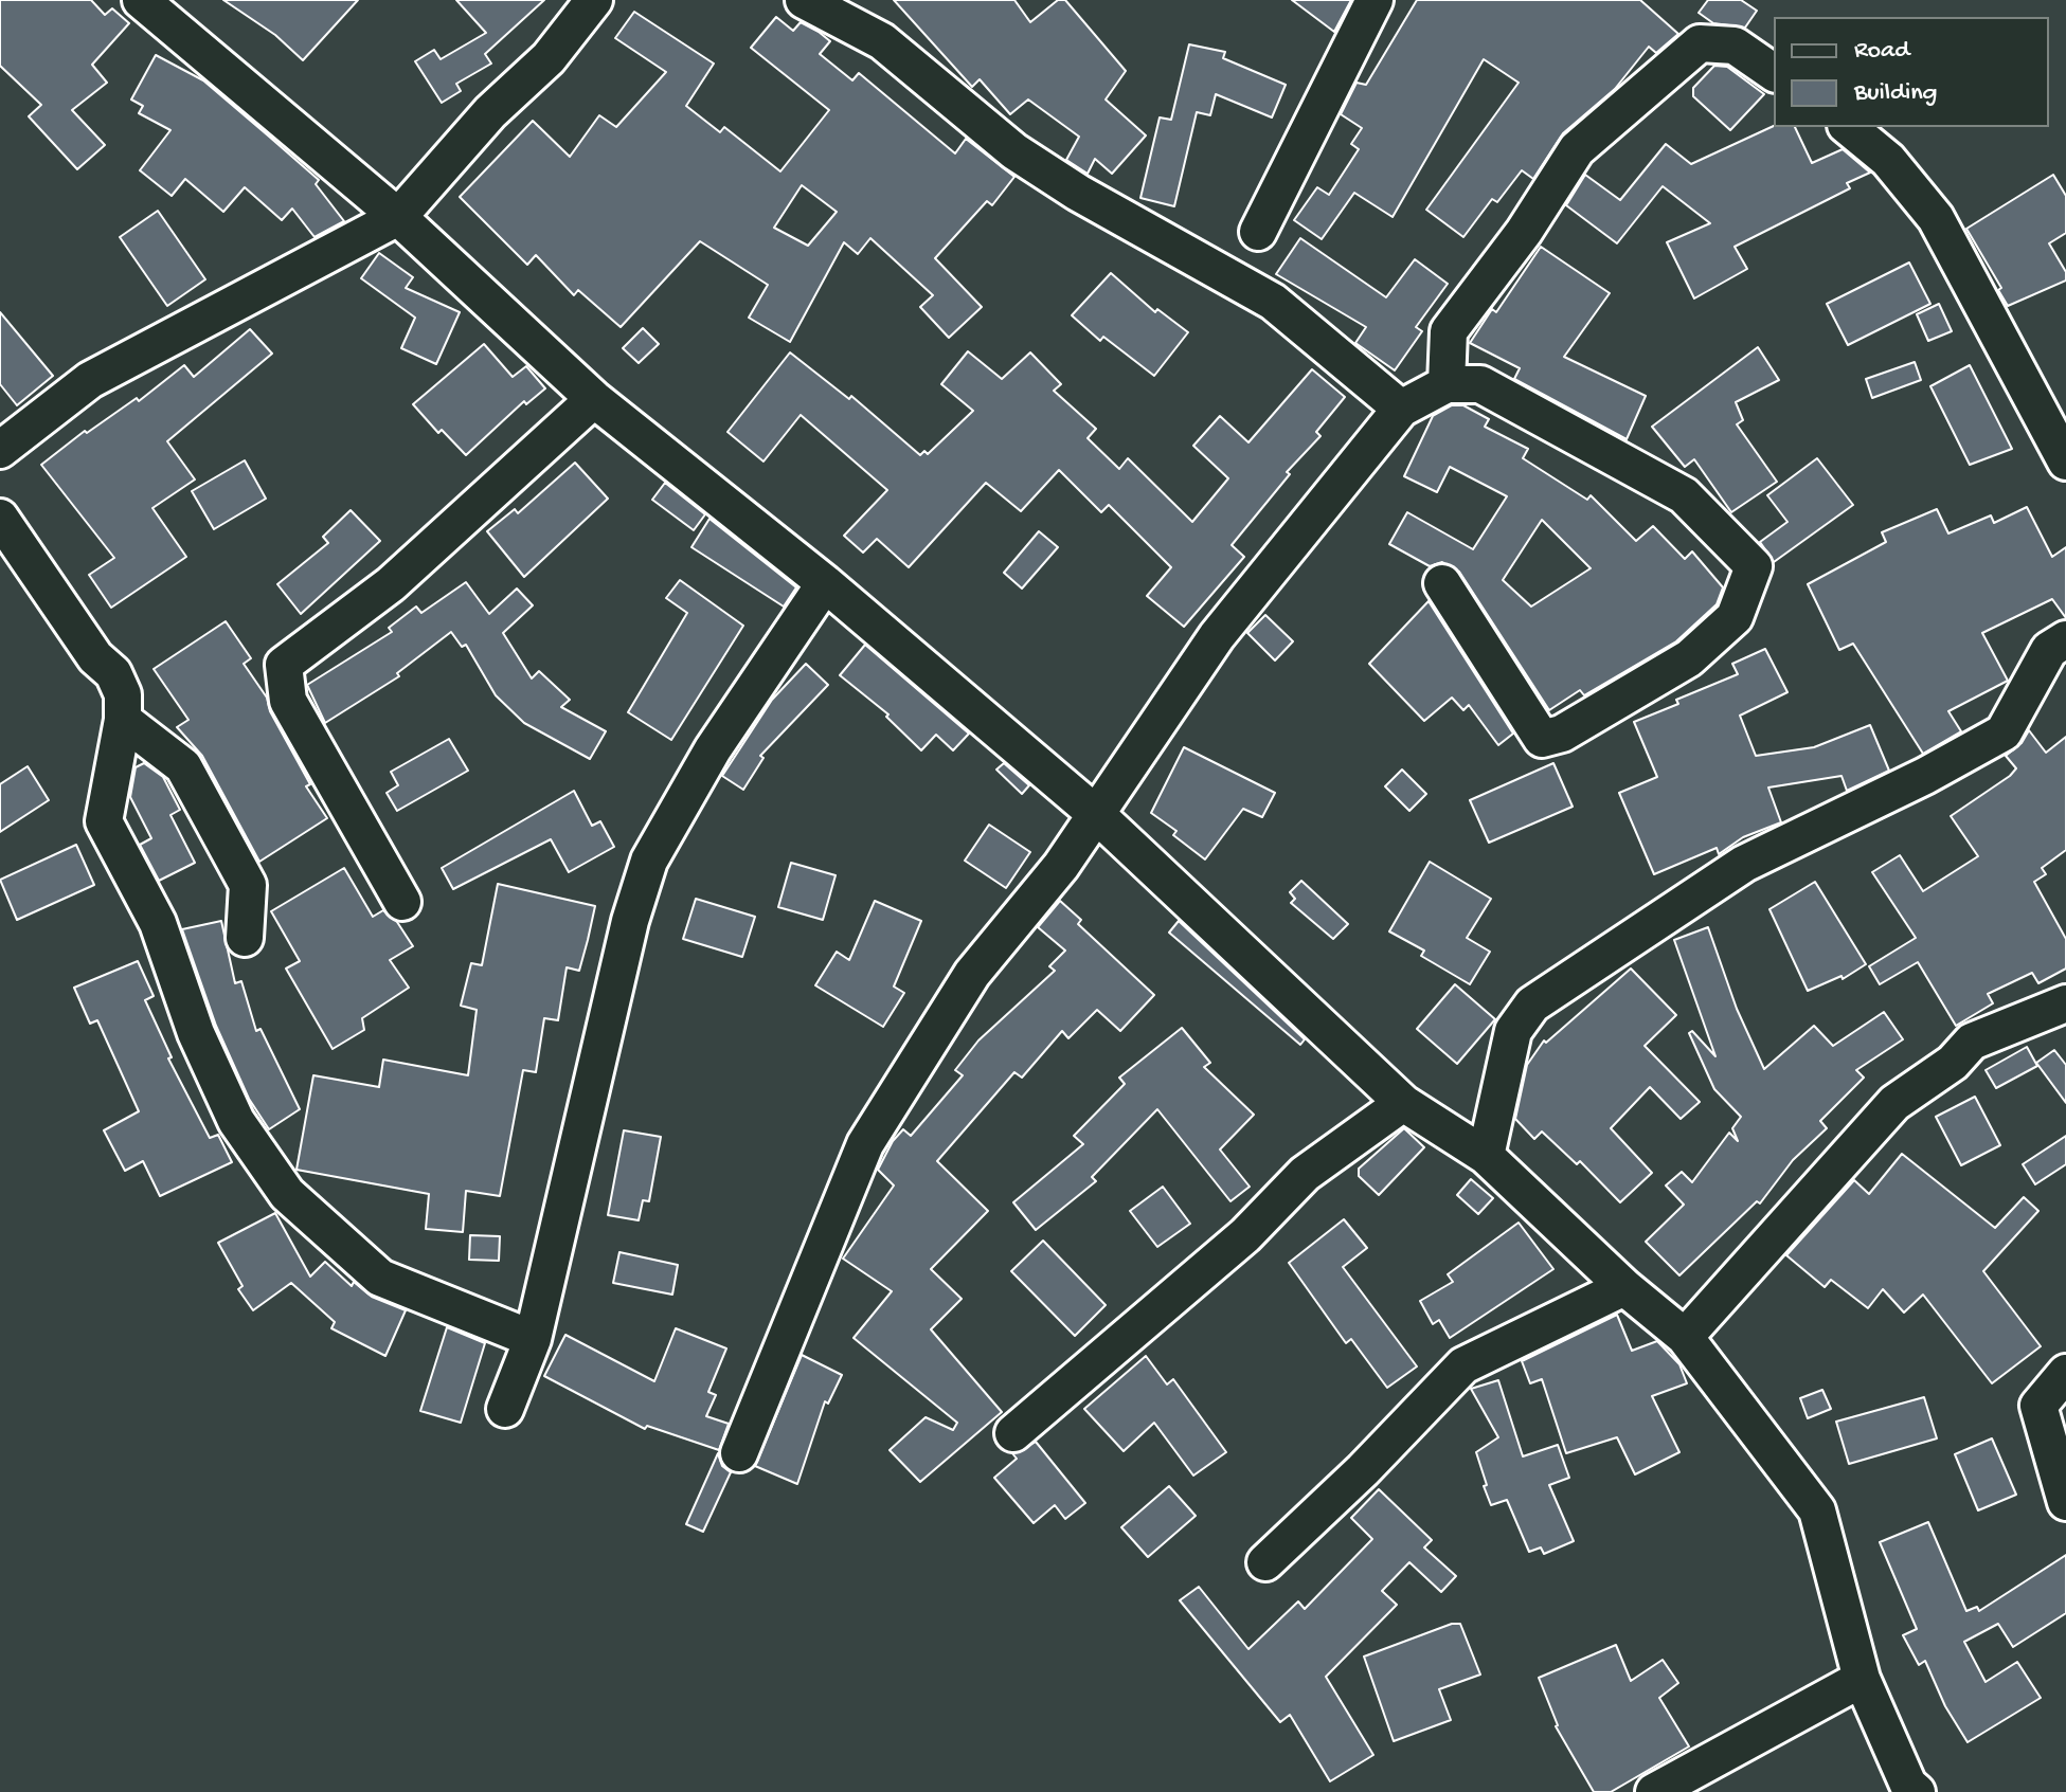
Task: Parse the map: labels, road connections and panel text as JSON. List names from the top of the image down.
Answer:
{
  "legend": ["Road", "Building"]
}
